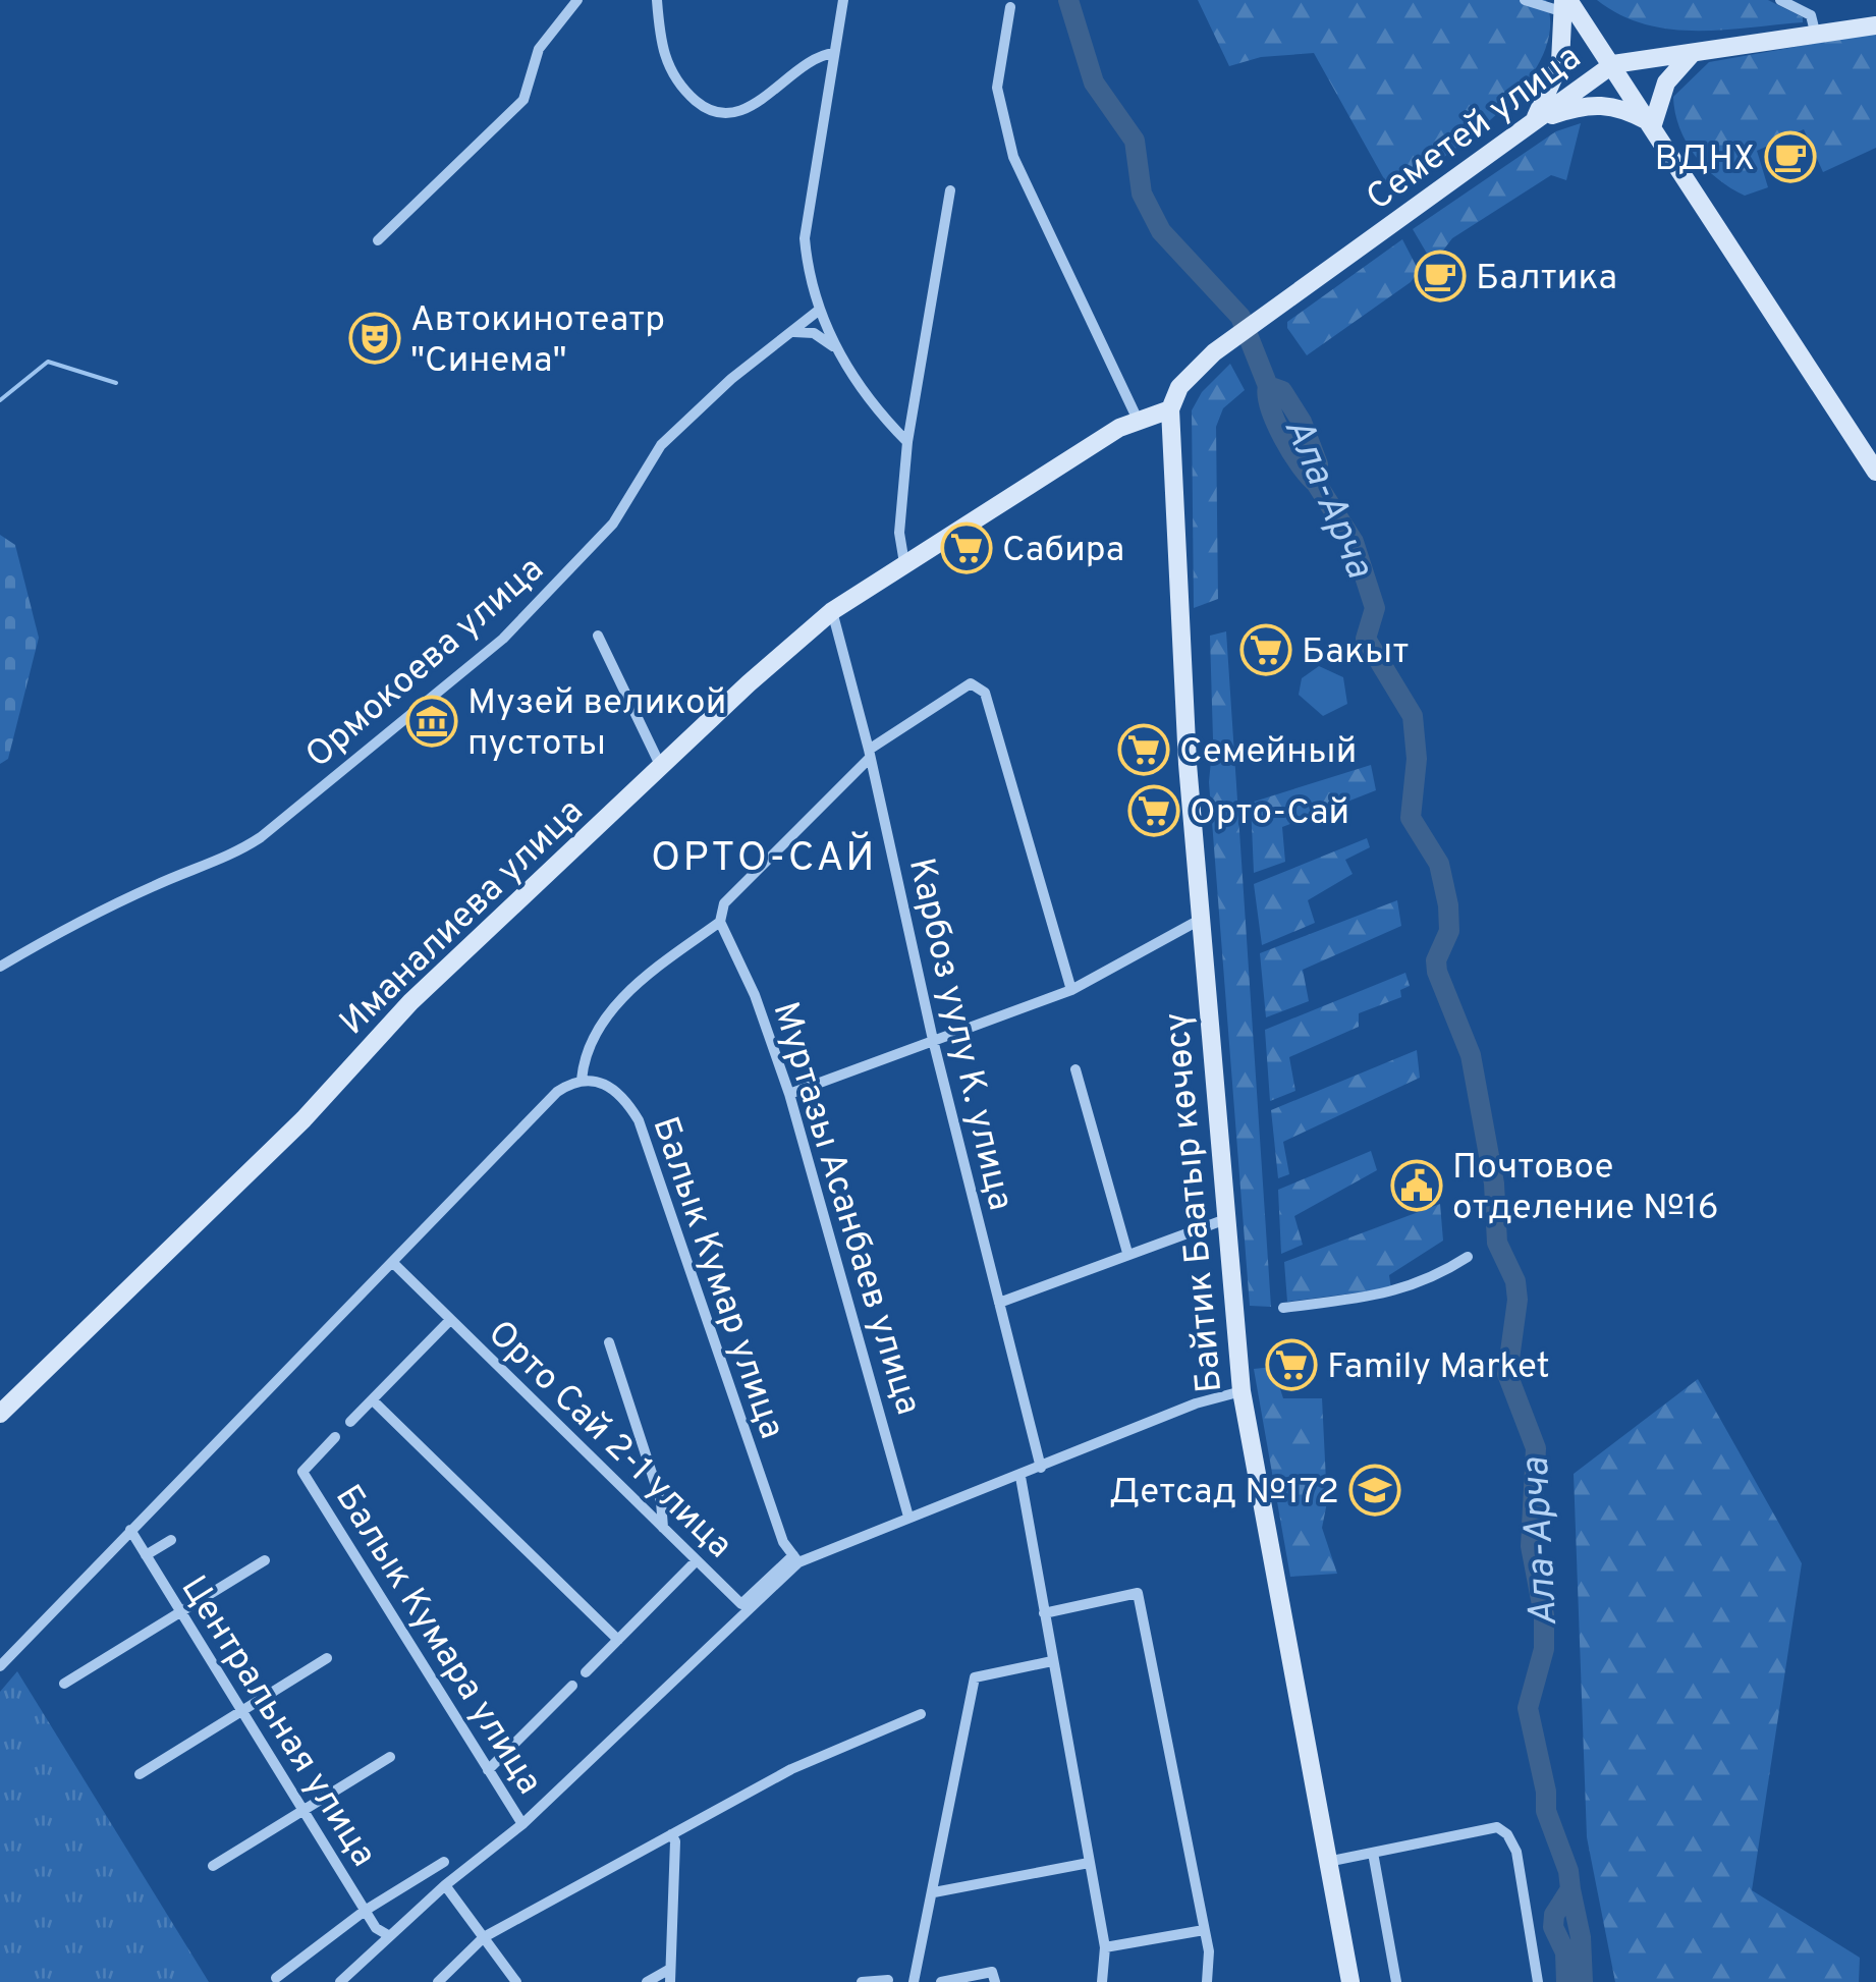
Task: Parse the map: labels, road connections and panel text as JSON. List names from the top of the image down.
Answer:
{
  "streets": {
    "main road": ["Семетей улица", "Иманалиева улица", "Байтик Баатыр көчөсү"],
    "street": [
      "Ормокоева улица",
      "Карбоз уулу К. улица",
      "Муртазы Асанбаев улица",
      "Балык Кумар улица",
      "Орто Сай 2-1 улица",
      "Балык Кумара улица",
      "Центральная улица"
    ]
  },
  "crossings": [
    ["Семетей улица", "Иманалиева улица"],
    ["Семетей улица", "Байтик Баатыр көчөсү"],
    ["Иманалиева улица", "Карбоз уулу К. улица"],
    ["Иманалиева улица", "Байтик Баатыр көчөсү"],
    ["Балык Кумар улица", "Орто Сай 2-1 улица"]
  ],
  "districts": ["ОРТО-САЙ"],
  "water": ["Ала-Арча"],
  "places": {
    "cafe": ["ВДНХ", "Балтика"],
    "theatre": ["Автокинотеатр \"Синема\""],
    "supermarket": [
      "Сабира",
      "Бакыт",
      "Семейный",
      "Орто-Сай",
      "Family Market"
    ],
    "museum": ["Музей великой пустоты"],
    "public building": ["Почтовое отделение №16"],
    "school or university": ["Детсад №172"]
  }
}
